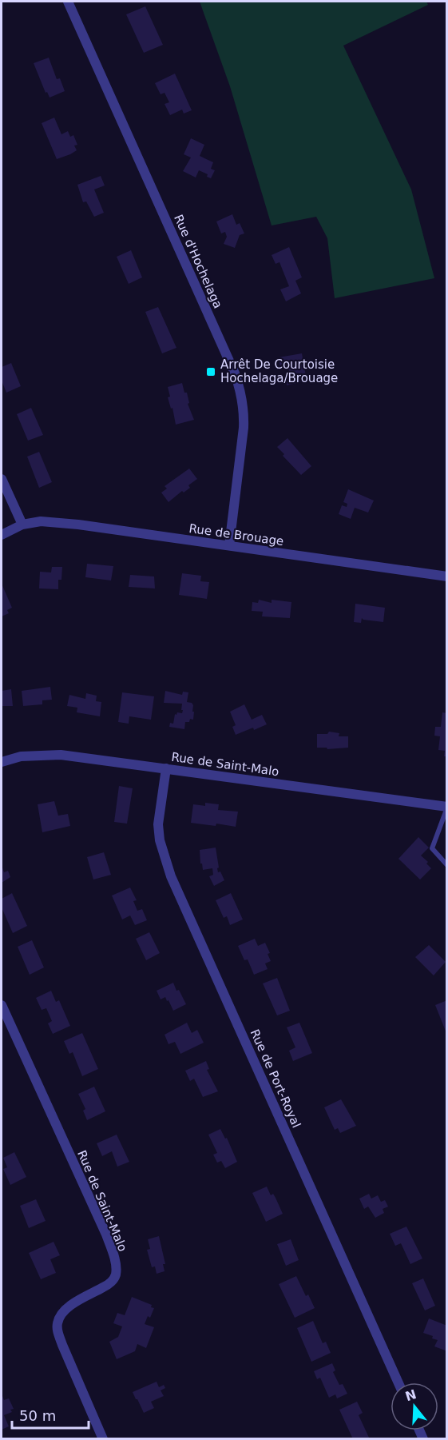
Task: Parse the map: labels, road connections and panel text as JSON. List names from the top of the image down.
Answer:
{
  "streets": {
    "street": [
      "Rue d'Hochelaga",
      "Rue de Brouage",
      "Rue de Saint-Malo",
      "Rue de Port-Royal"
    ]
  },
  "crossings": [
    ["Rue d'Hochelaga", "Rue de Brouage"],
    ["Rue de Saint-Malo", "Rue de Port-Royal"]
  ],
  "places": {
    "transit": ["Arrêt De Courtoisie Hochelaga/Brouage"]
  },
  "scale_bar": "50 m",
  "north": "top"
}
